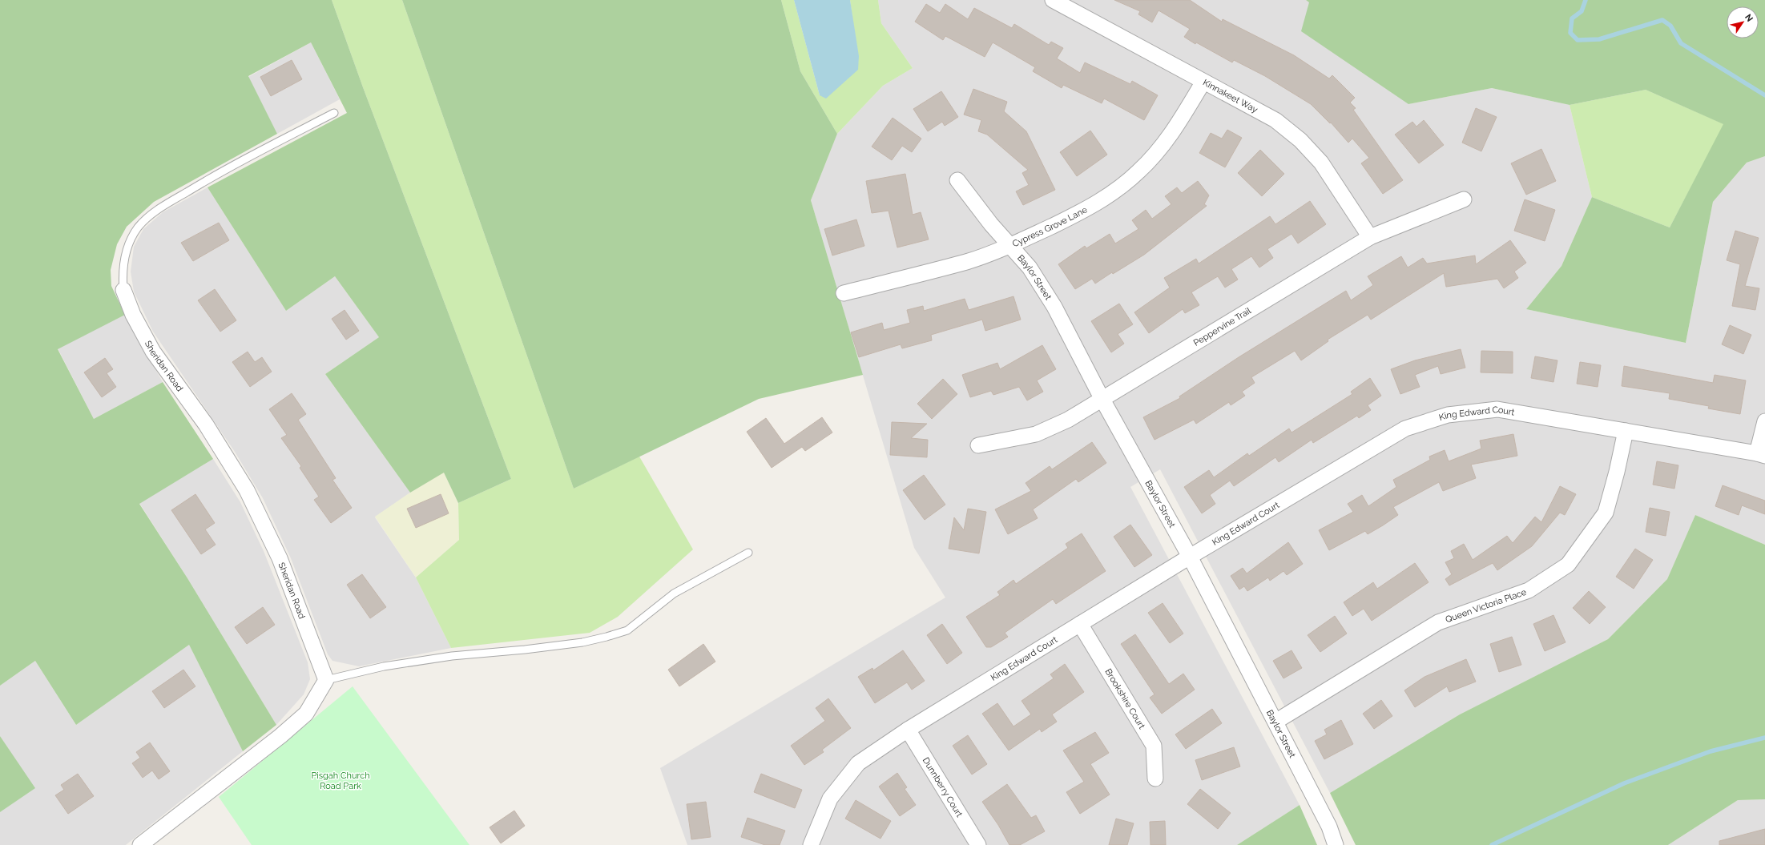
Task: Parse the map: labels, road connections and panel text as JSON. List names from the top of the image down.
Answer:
{
  "streets": {
    "street": [
      "Kinnakeet Way",
      "Cypress Grove Lane",
      "Baylor Street",
      "Peppervine Trail",
      "Sheridan Road",
      "King Edward Court",
      "Queen Victoria Place",
      "Brookshire Court",
      "Dunnberry Court"
    ]
  },
  "crossings": [
    ["Kinnakeet Way", "Cypress Grove Lane"],
    ["Kinnakeet Way", "Peppervine Trail"],
    ["Cypress Grove Lane", "Baylor Street"],
    ["Baylor Street", "Peppervine Trail"],
    ["Baylor Street", "King Edward Court"],
    ["Baylor Street", "Queen Victoria Place"],
    ["King Edward Court", "Queen Victoria Place"],
    ["King Edward Court", "Brookshire Court"],
    ["King Edward Court", "Dunnberry Court"]
  ],
  "parks": ["Pisgah Church Road Park"],
  "north": "top right"
}
